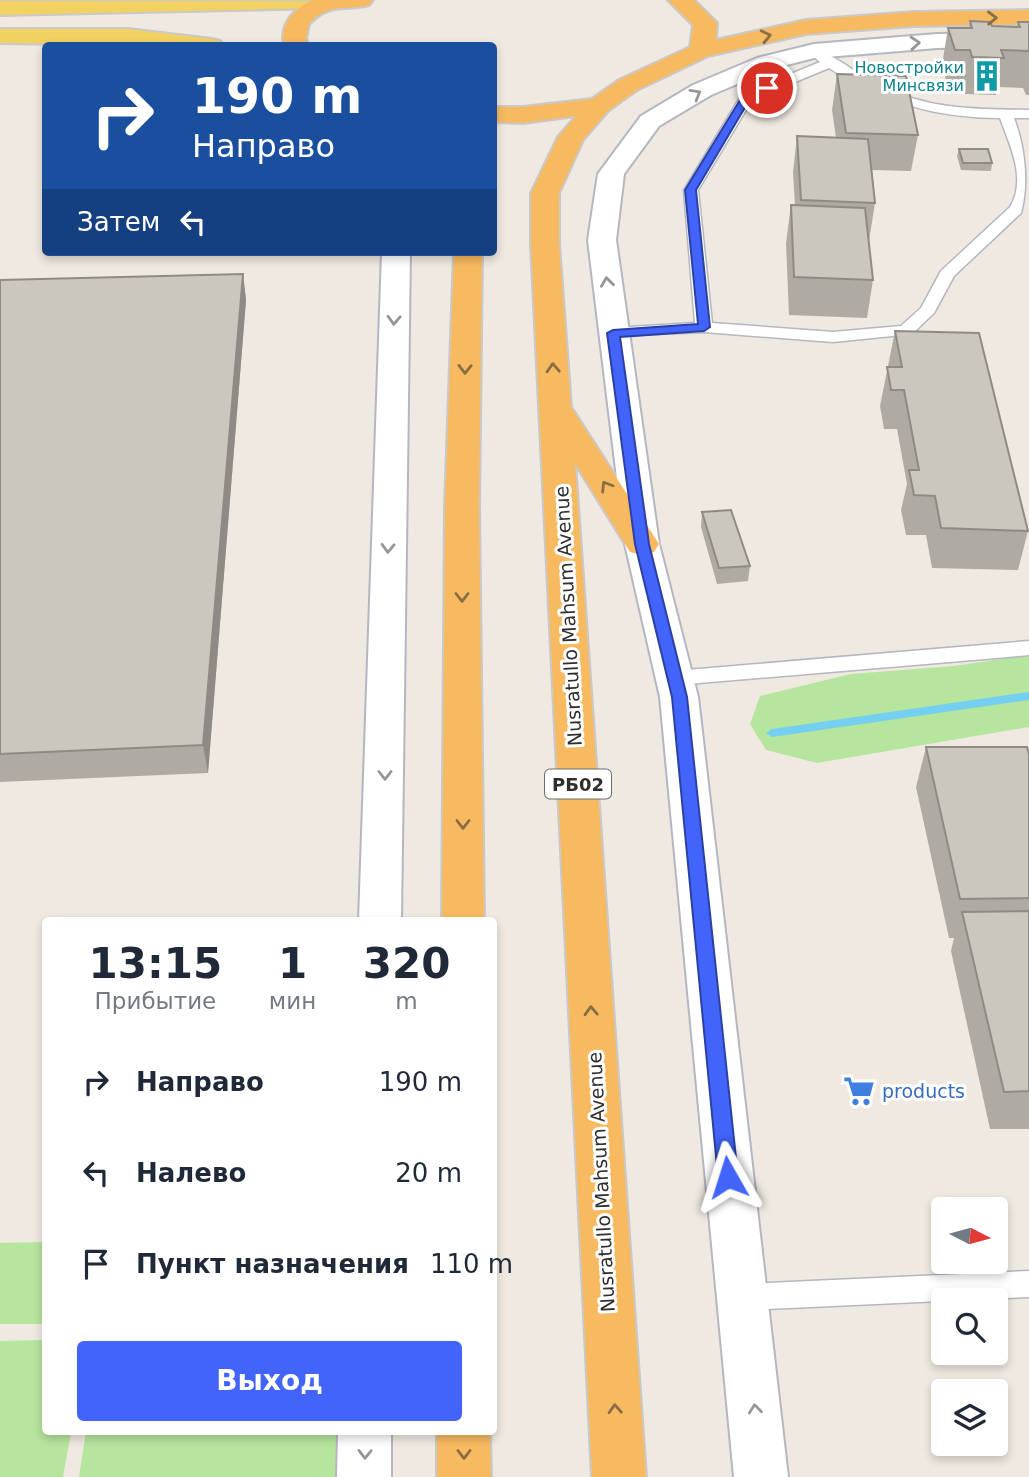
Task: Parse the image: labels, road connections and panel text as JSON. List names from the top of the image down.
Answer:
{
  "streets": {
    "highway": ["Nusratullo Mahsum Avenue", "РБ02"]
  },
  "places": {
    "building": ["Новостройки Минсвязи"],
    "supermarket": ["products"]
  },
  "north": "right",
  "page": {
    "turn": ["190 m", "Направо"],
    "then": "Затем",
    "eta": [
      "13:15",
      "Прибытие",
      "1",
      "мин",
      "320",
      "m"
    ],
    "list": [
      {
        "name": "Направо",
        "value": "190 m"
      },
      {
        "name": "Налево",
        "value": "20 m"
      },
      {
        "name": "Пункт назначения",
        "value": "110 m"
      }
    ],
    "buttons": "Выход"
  }
}
